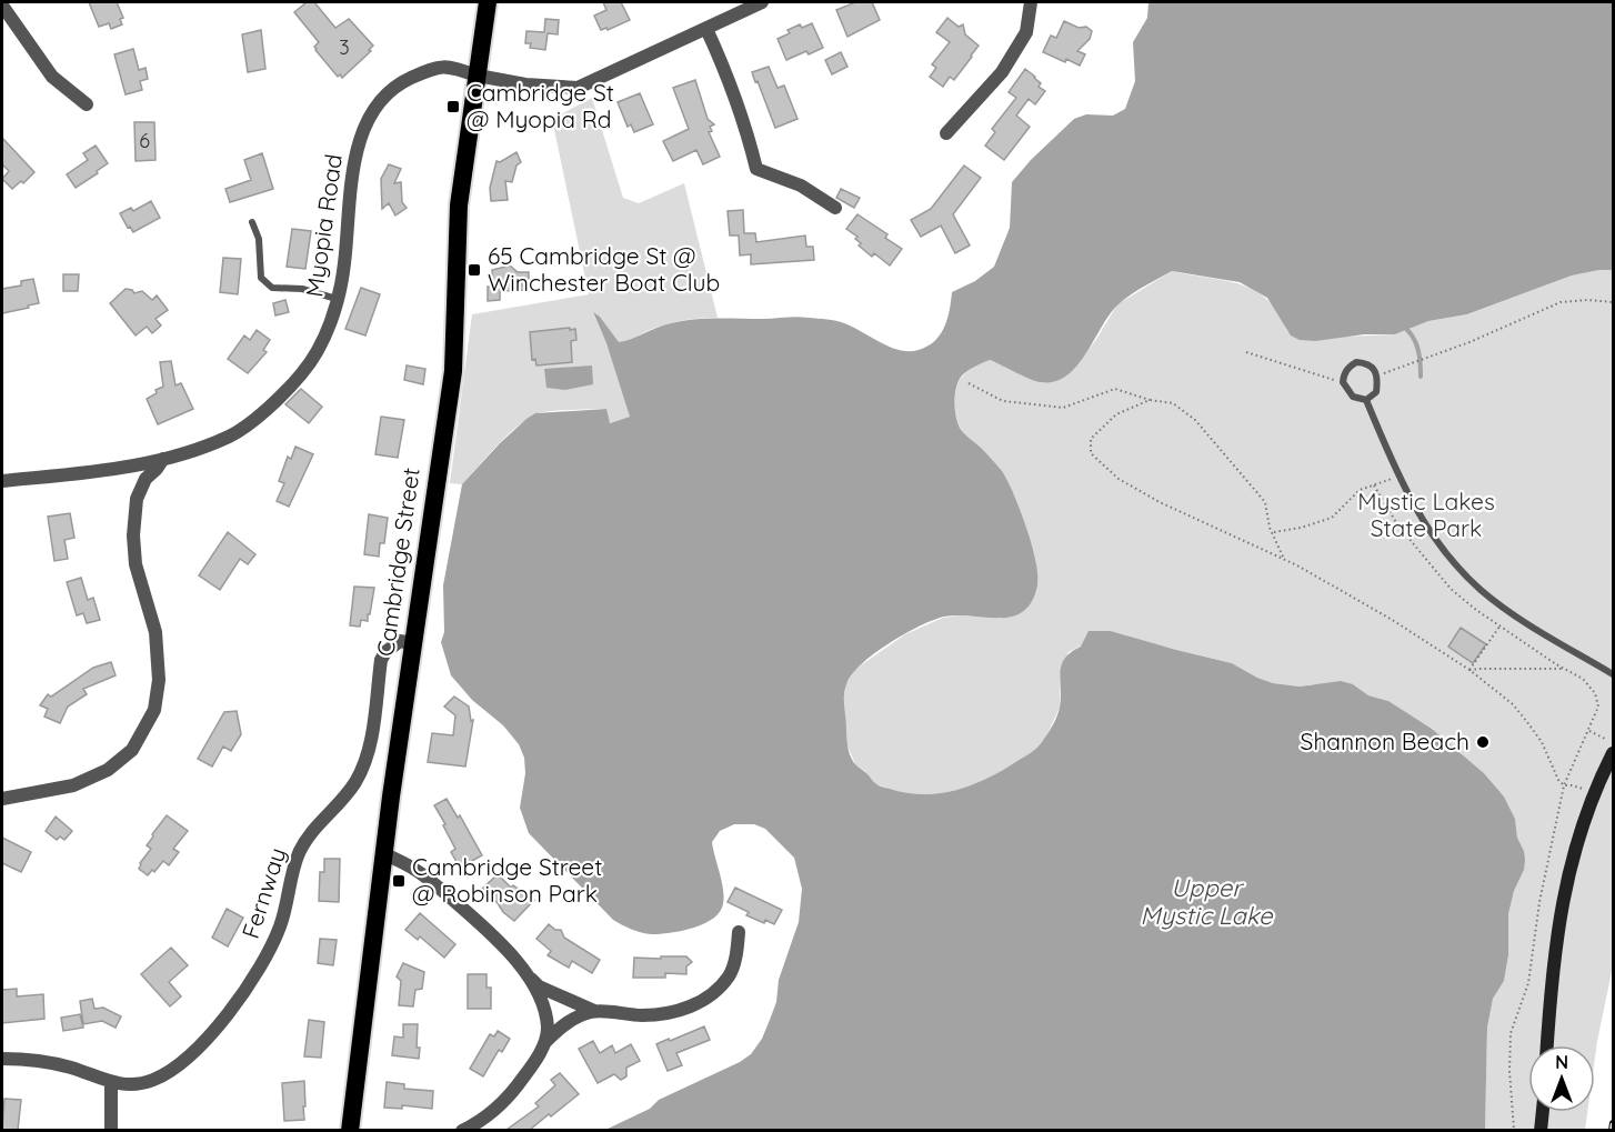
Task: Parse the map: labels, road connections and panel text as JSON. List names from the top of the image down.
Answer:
{
  "streets": {
    "highway": ["Cambridge Street"],
    "street": ["Myopia Road", "Fernway"]
  },
  "crossings": [
    ["Myopia Road", "Cambridge Street"],
    ["Cambridge Street", "Fernway"]
  ],
  "water": ["Upper Mystic Lake"],
  "parks": ["Mystic Lakes State Park"],
  "places": {
    "transit": ["Cambridge St @ Myopia Rd", "65 Cambridge St @ Winchester Boat Club", "Cambridge Street @ Robinson Park"],
    "other": ["Shannon Beach"]
  },
  "house_numbers": ["3", "6"],
  "north": "top"
}
